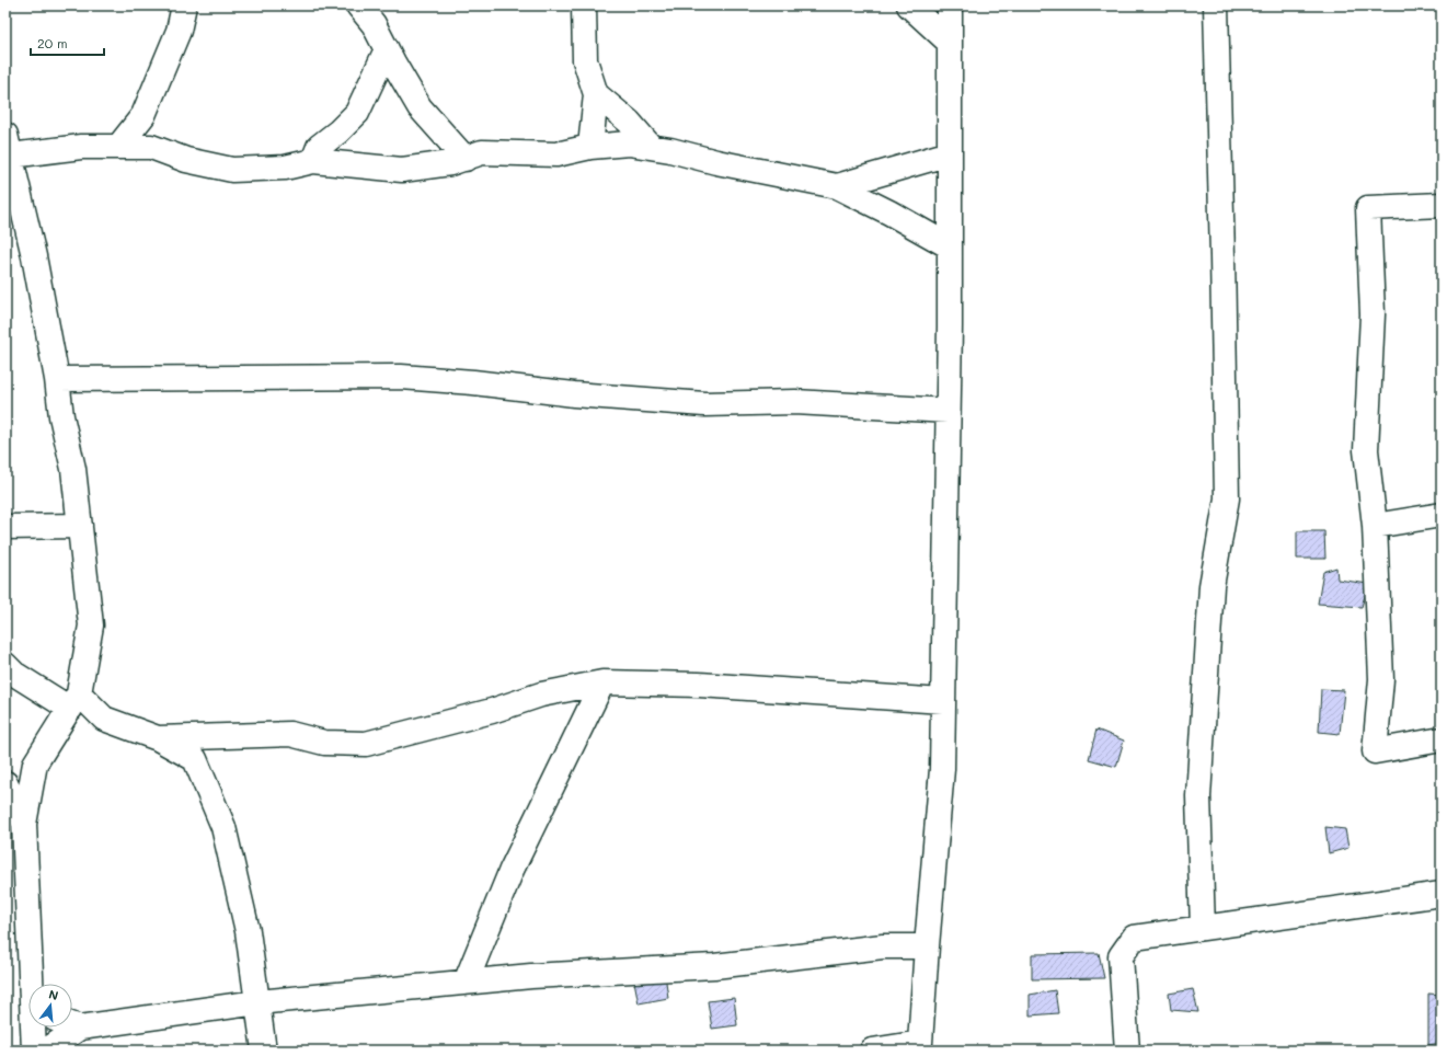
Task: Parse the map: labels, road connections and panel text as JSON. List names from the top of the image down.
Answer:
{
  "scale_bar": "20 m",
  "north": "top"
}
